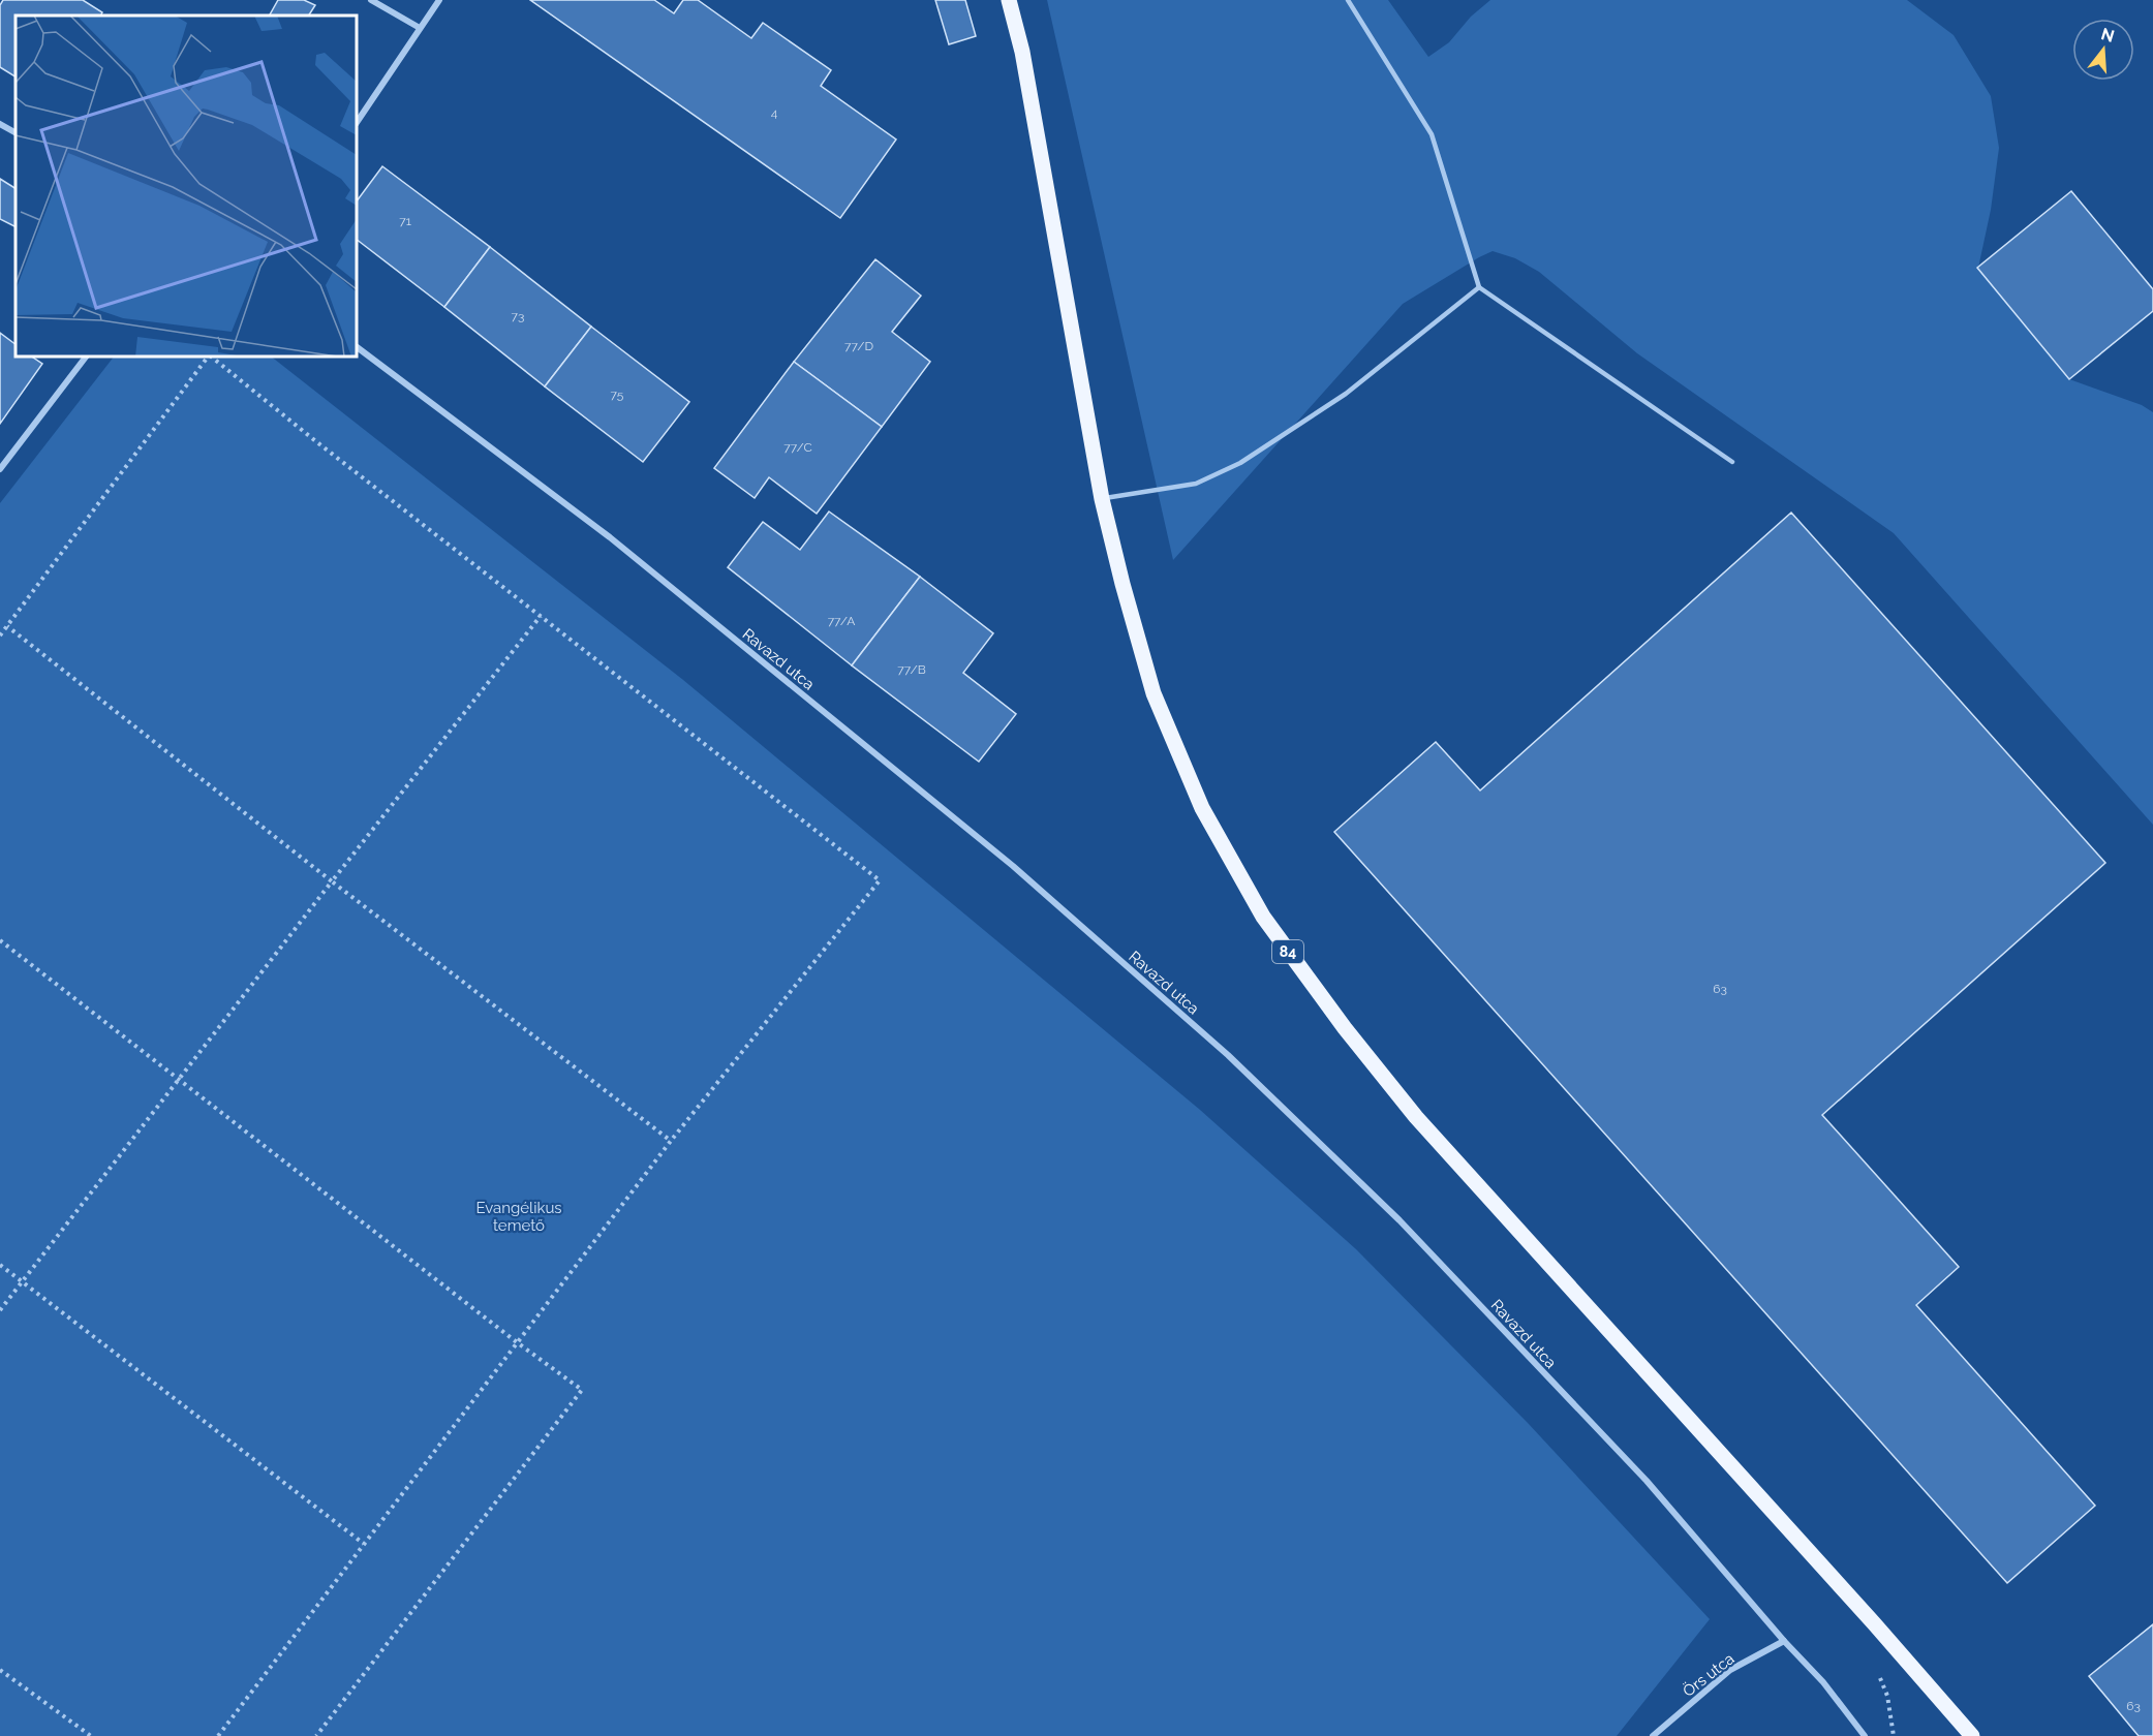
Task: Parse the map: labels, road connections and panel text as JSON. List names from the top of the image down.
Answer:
{
  "streets": {
    "main road": ["84"],
    "street": ["Ravazd utca", "Örs utca"]
  },
  "crossings": [
    ["Ravazd utca", "Örs utca"]
  ],
  "parks": ["Evangélikus temető"],
  "house_numbers": [
    "4",
    "71",
    "73",
    "77/D",
    "75",
    "77/C",
    "77/A",
    "77/B",
    "63",
    "63"
  ],
  "north": "top"
}
